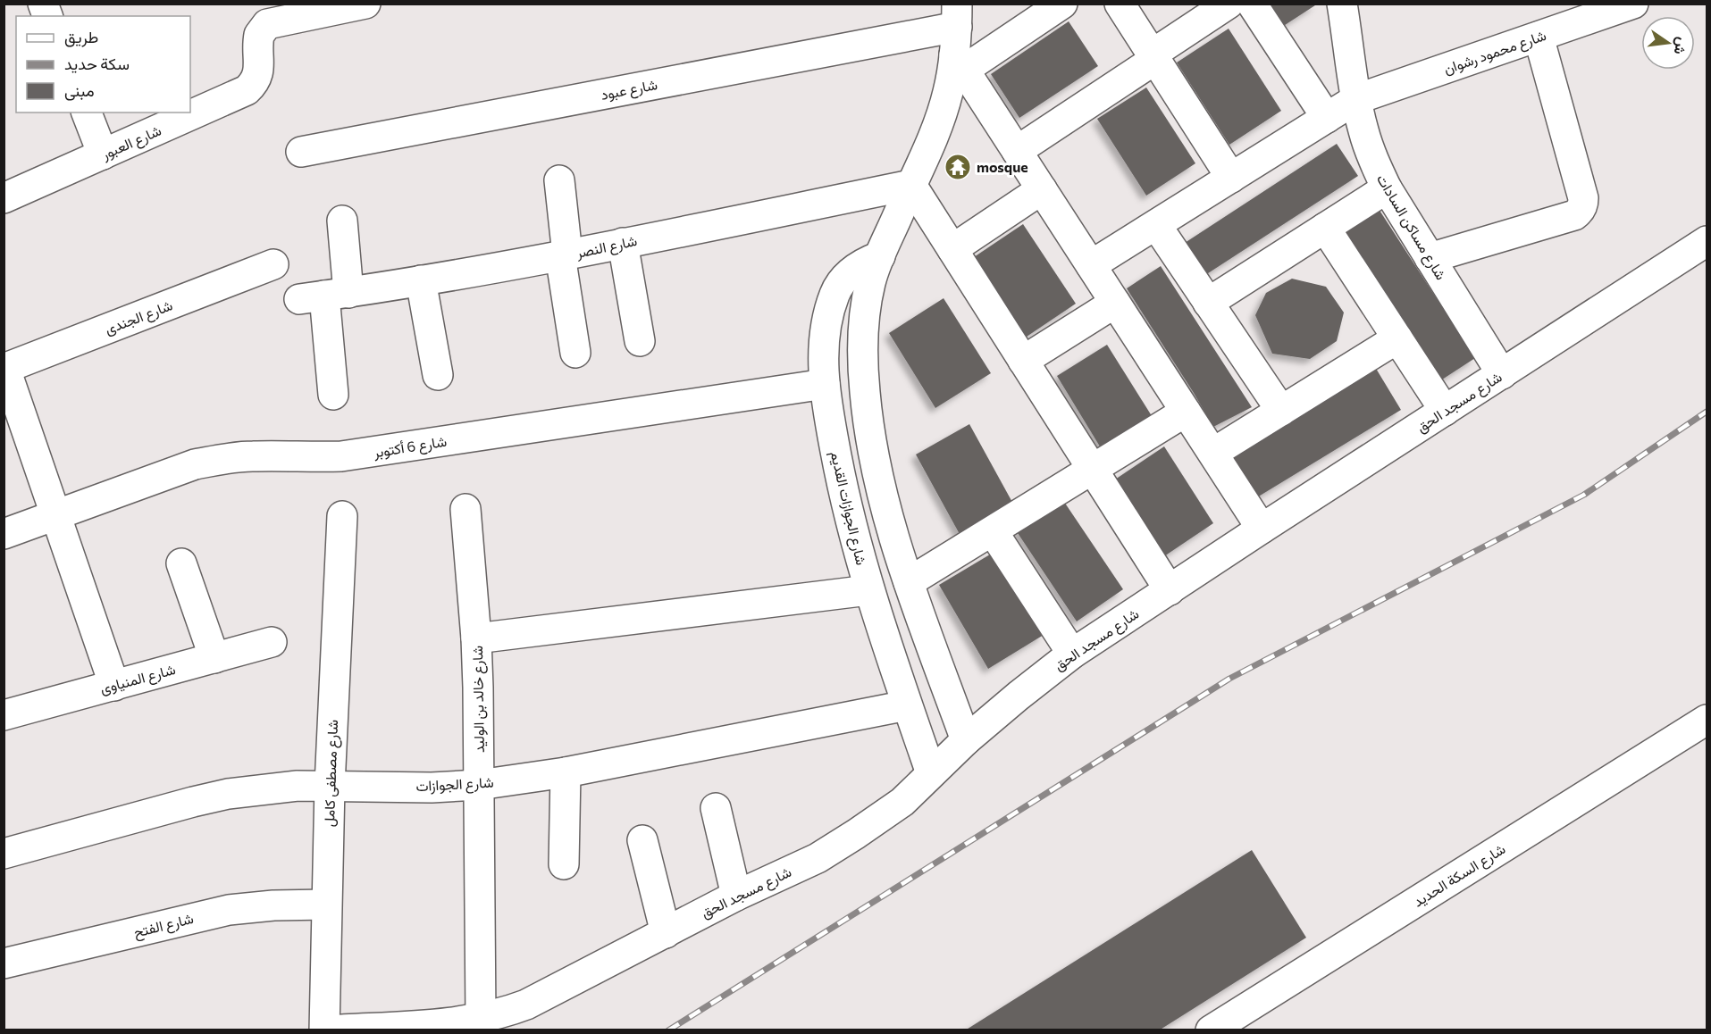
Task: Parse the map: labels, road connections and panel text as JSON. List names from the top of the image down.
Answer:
{
  "streets": {
    "street": [
      "شارع محمود رشوان",
      "شارع عبود",
      "شارع العبور",
      "شارع مساكن السادات",
      "شارع النصر",
      "شارع الجندى",
      "شارع مسجد الحق",
      "شارع 6 أكتوبر",
      "شارع الجوازات القديم",
      "شارع المنياوى",
      "شارع خالد بن الوليد",
      "شارع مصطفى كامل",
      "شارع الجوازات",
      "شارع السكة الحديد",
      "شارع الفتح"
    ]
  },
  "crossings": [
    ["شارع محمود رشوان", "شارع مساكن السادات"],
    ["شارع مساكن السادات", "شارع مسجد الحق"],
    ["شارع مسجد الحق", "شارع الجوازات القديم"],
    ["شارع مسجد الحق", "شارع خالد بن الوليد"],
    ["شارع مسجد الحق", "شارع مصطفى كامل"],
    ["شارع 6 أكتوبر", "شارع الجوازات القديم"],
    ["شارع الجوازات القديم", "شارع الجوازات"],
    ["شارع خالد بن الوليد", "شارع الجوازات"],
    ["شارع مصطفى كامل", "شارع الجوازات"],
    ["شارع مصطفى كامل", "شارع الفتح"]
  ],
  "places": {
    "temple": ["mosque"]
  },
  "legend": ["طريق", "سكة حديد", "مبنى"],
  "north": "right"
}
